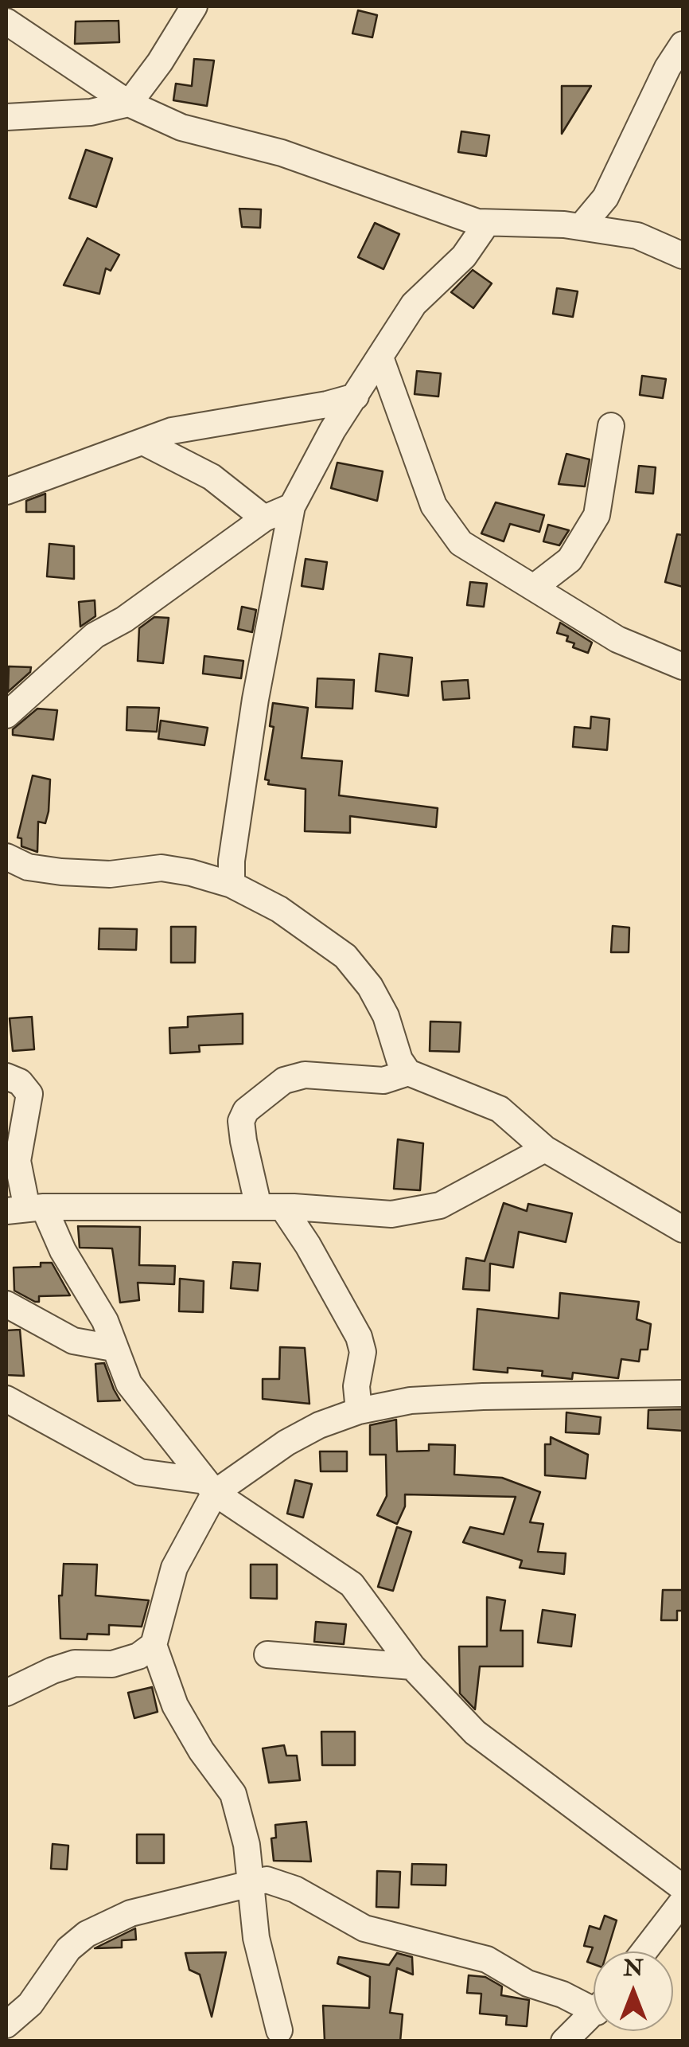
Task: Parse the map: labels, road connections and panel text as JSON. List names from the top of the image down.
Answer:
{
  "north": "top"
}
